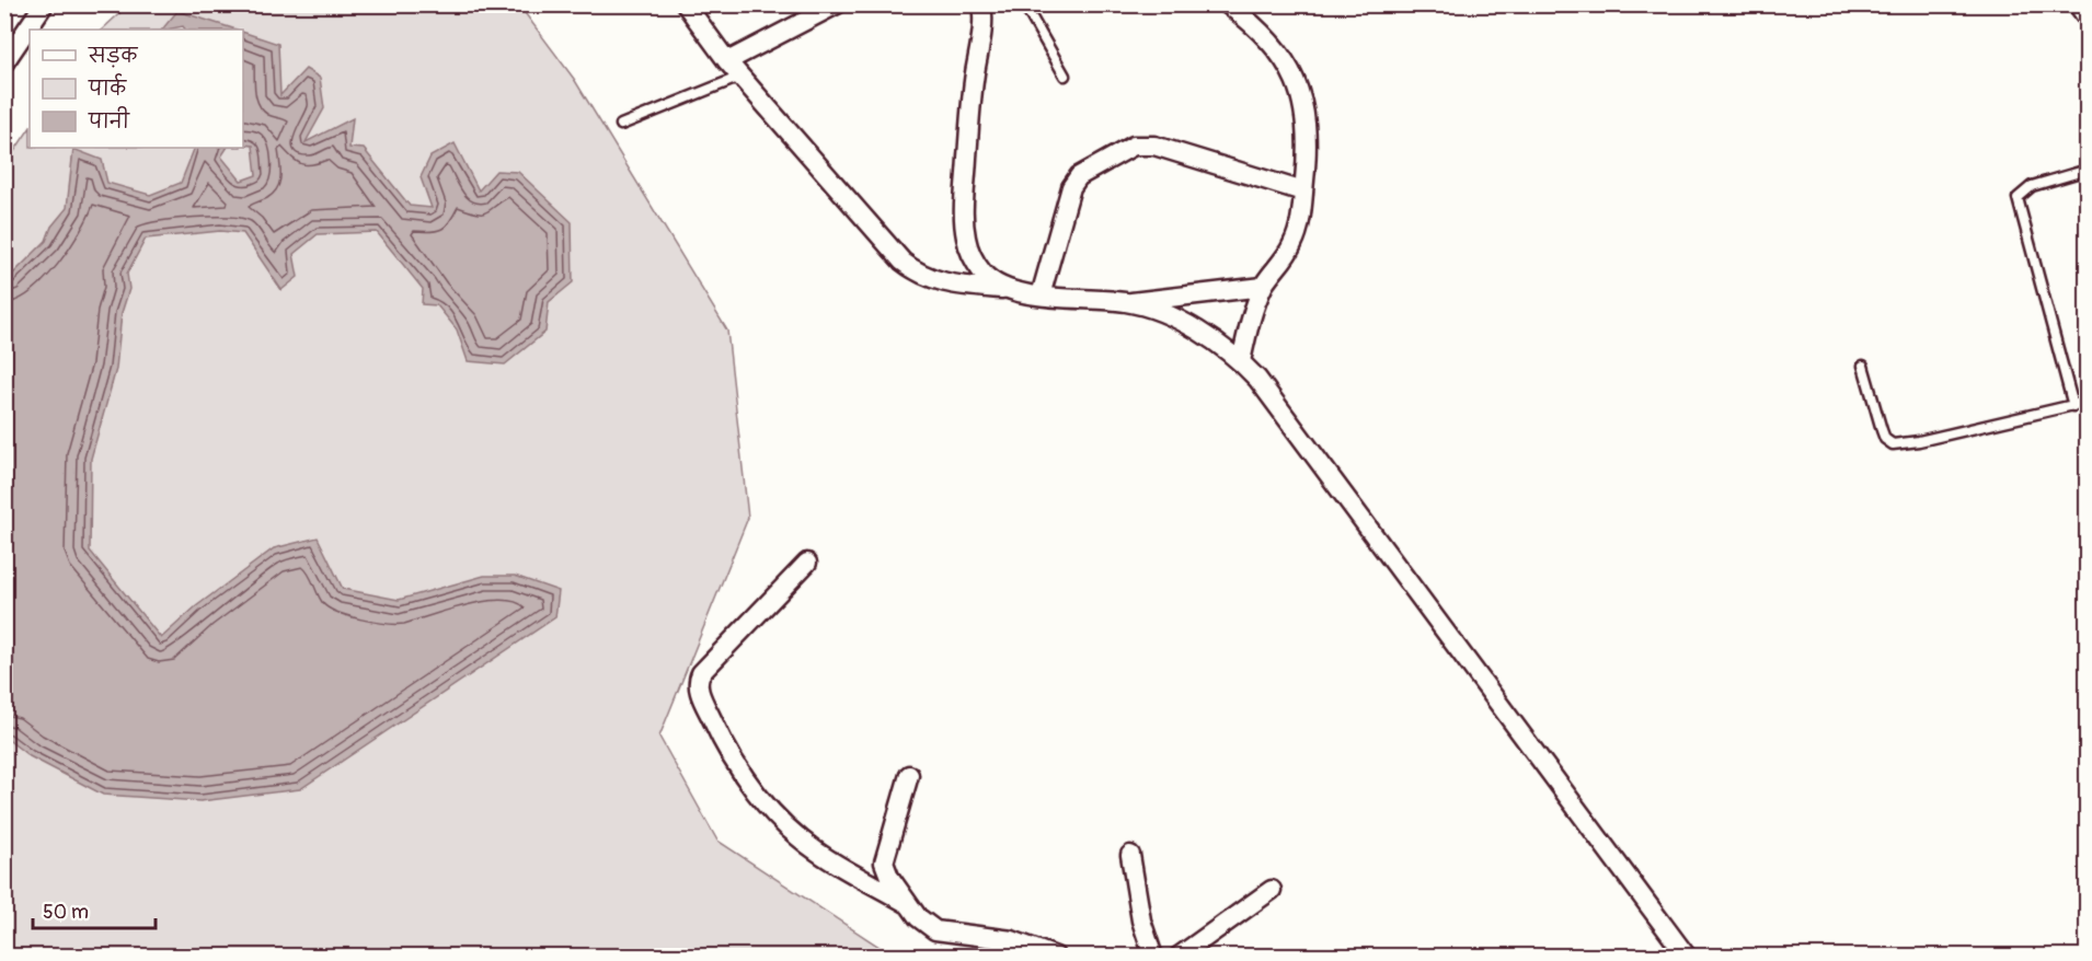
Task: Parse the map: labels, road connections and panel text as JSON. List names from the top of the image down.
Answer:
{
  "legend": ["सड़क", "पार्क", "पानी"],
  "scale_bar": "50 m"
}
